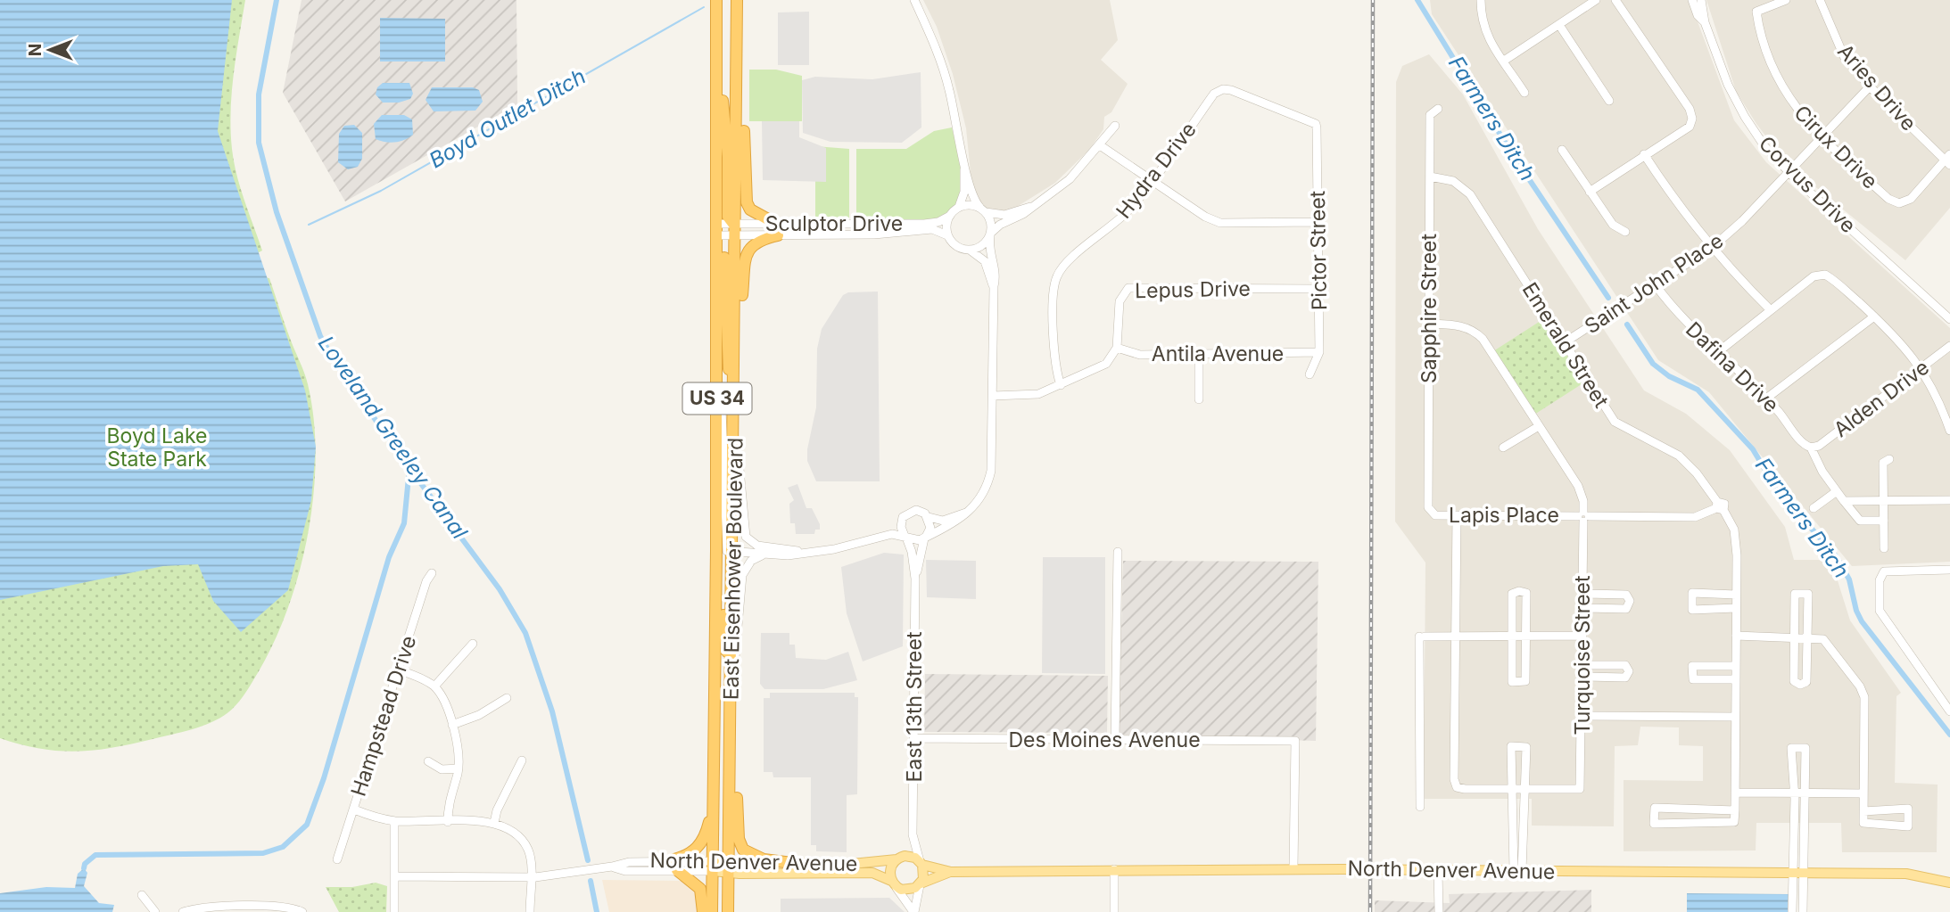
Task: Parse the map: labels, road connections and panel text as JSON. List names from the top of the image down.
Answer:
{
  "streets": {
    "highway": ["US 34", "East Eisenhower Boulevard"],
    "main road": ["North Denver Avenue"],
    "street": [
      "Aries Drive",
      "Cirux Drive",
      "Hydra Drive",
      "Corvus Drive",
      "Sculptor Drive",
      "Pictor Street",
      "Saint John Place",
      "Lepus Drive",
      "Sapphire Street",
      "Emerald Street",
      "Antila Avenue",
      "Dafina Drive",
      "Alden Drive",
      "Lapis Place",
      "Turquoise Street",
      "East 13th Street",
      "Hampstead Drive",
      "Des Moines Avenue"
    ]
  },
  "crossings": [
    ["Aries Drive", "Cirux Drive"],
    ["Aries Drive", "Saint John Place"],
    ["Cirux Drive", "Saint John Place"],
    ["Hydra Drive", "Pictor Street"],
    ["Corvus Drive", "Saint John Place"],
    ["Sculptor Drive", "East Eisenhower Boulevard"],
    ["Pictor Street", "Lepus Drive"],
    ["Pictor Street", "Antila Avenue"],
    ["Saint John Place", "Emerald Street"],
    ["Saint John Place", "Dafina Drive"],
    ["Lepus Drive", "Antila Avenue"],
    ["Sapphire Street", "Emerald Street"],
    ["Sapphire Street", "Lapis Place"],
    ["Sapphire Street", "Turquoise Street"],
    ["Emerald Street", "Lapis Place"],
    ["Dafina Drive", "Alden Drive"],
    ["Lapis Place", "Turquoise Street"],
    ["East Eisenhower Boulevard", "North Denver Avenue"],
    ["East 13th Street", "Des Moines Avenue"],
    ["East 13th Street", "North Denver Avenue"],
    ["Des Moines Avenue", "North Denver Avenue"]
  ],
  "water": ["Boyd Outlet Ditch", "Farmers Ditch", "Loveland Greeley Canal"],
  "parks": ["Boyd Lake State Park"],
  "north": "left"
}
